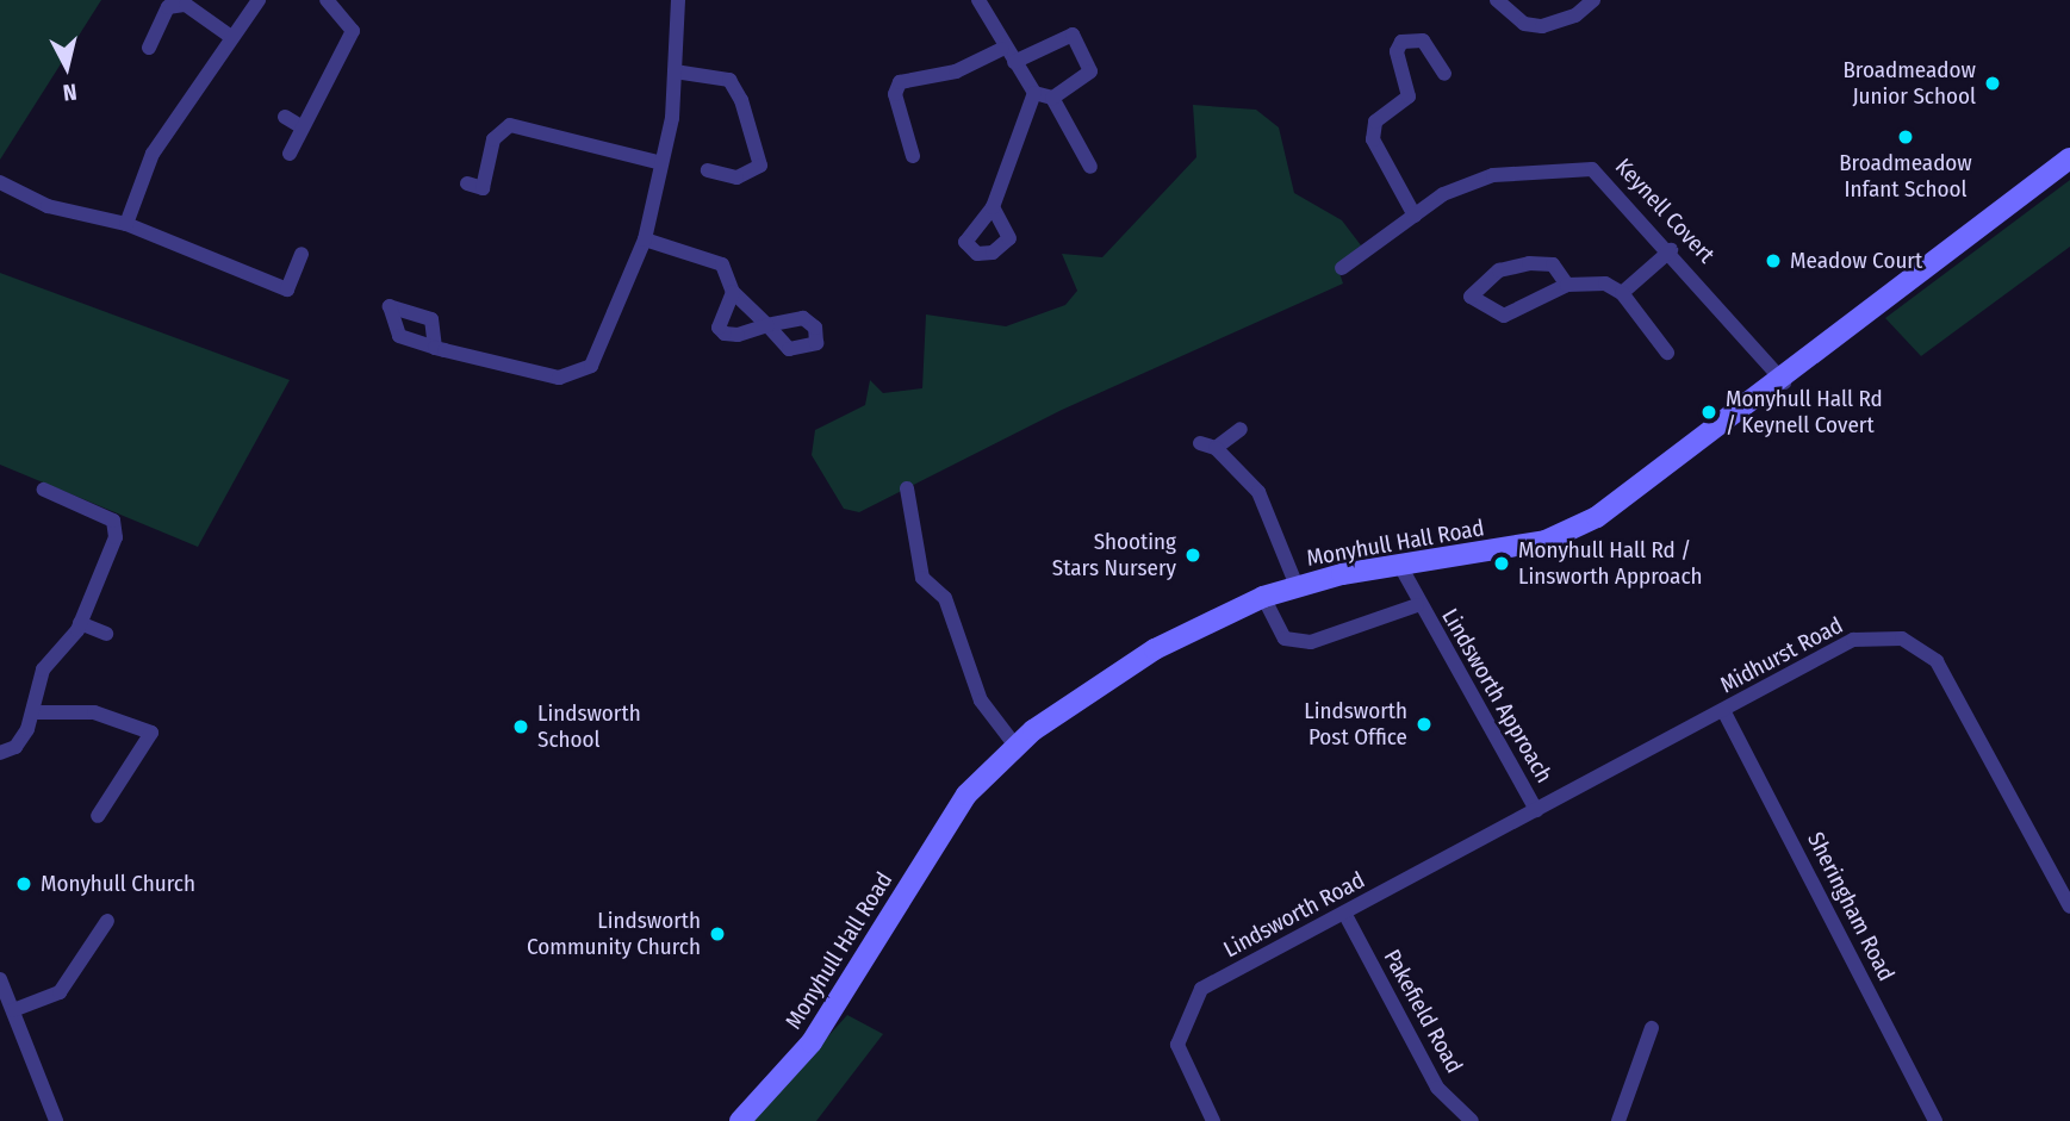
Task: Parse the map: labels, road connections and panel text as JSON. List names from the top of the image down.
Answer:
{
  "streets": {
    "street": [
      "Keynell Covert",
      "Monyhull Hall Road",
      "Midhurst Road",
      "Lindsworth Approach",
      "Sheringham Road",
      "Lindsworth Road",
      "Pakefield Road"
    ]
  },
  "crossings": [
    ["Keynell Covert", "Monyhull Hall Road"],
    ["Monyhull Hall Road", "Lindsworth Approach"],
    ["Midhurst Road", "Lindsworth Approach"],
    ["Midhurst Road", "Sheringham Road"],
    ["Midhurst Road", "Lindsworth Road"],
    ["Lindsworth Approach", "Lindsworth Road"],
    ["Lindsworth Road", "Pakefield Road"]
  ],
  "places": [
    "Broadmeadow Junior School",
    "Broadmeadow Infant School",
    "Meadow Court",
    "Monyhull Hall Rd / Keynell Covert",
    "Shooting Stars Nursery",
    "Monyhull Hall Rd / Linsworth Approach",
    "Lindsworth Post Office",
    "Lindsworth School",
    "Monyhull Church",
    "Lindsworth Community Church"
  ],
  "north": "bottom"
}
